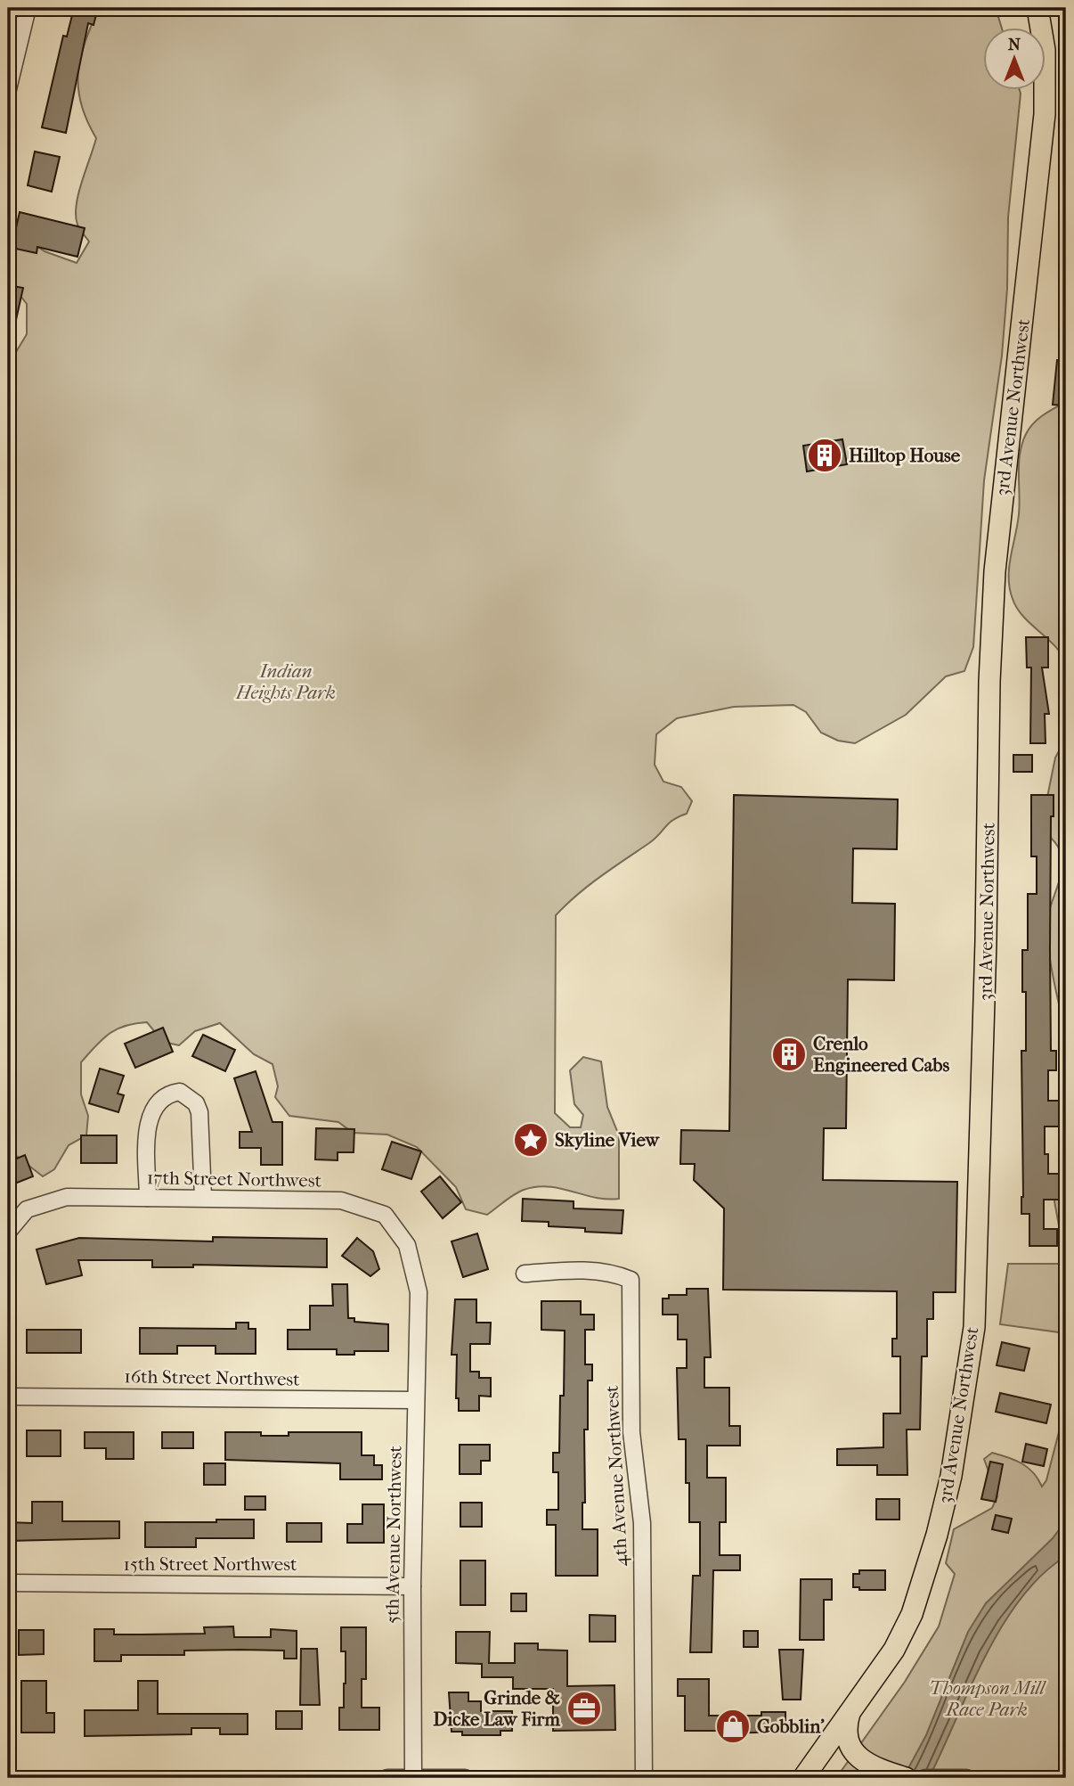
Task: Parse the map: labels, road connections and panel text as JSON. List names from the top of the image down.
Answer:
{
  "streets": {
    "main road": ["3rd Avenue Northwest"],
    "street": [
      "17th Street Northwest",
      "16th Street Northwest",
      "4th Avenue Northwest",
      "5th Avenue Northwest",
      "15th Street Northwest"
    ]
  },
  "crossings": [
    ["17th Street Northwest", "5th Avenue Northwest"],
    ["16th Street Northwest", "5th Avenue Northwest"],
    ["5th Avenue Northwest", "15th Street Northwest"]
  ],
  "parks": ["Indian Heights Park", "Thompson Mill Race Park"],
  "places": {
    "building": ["Hilltop House", "Crenlo Engineered Cabs"],
    "place": ["Skyline View"],
    "office": ["Grinde & Dicke Law Firm"],
    "shop": ["Gobblin'"]
  },
  "north": "top"
}
